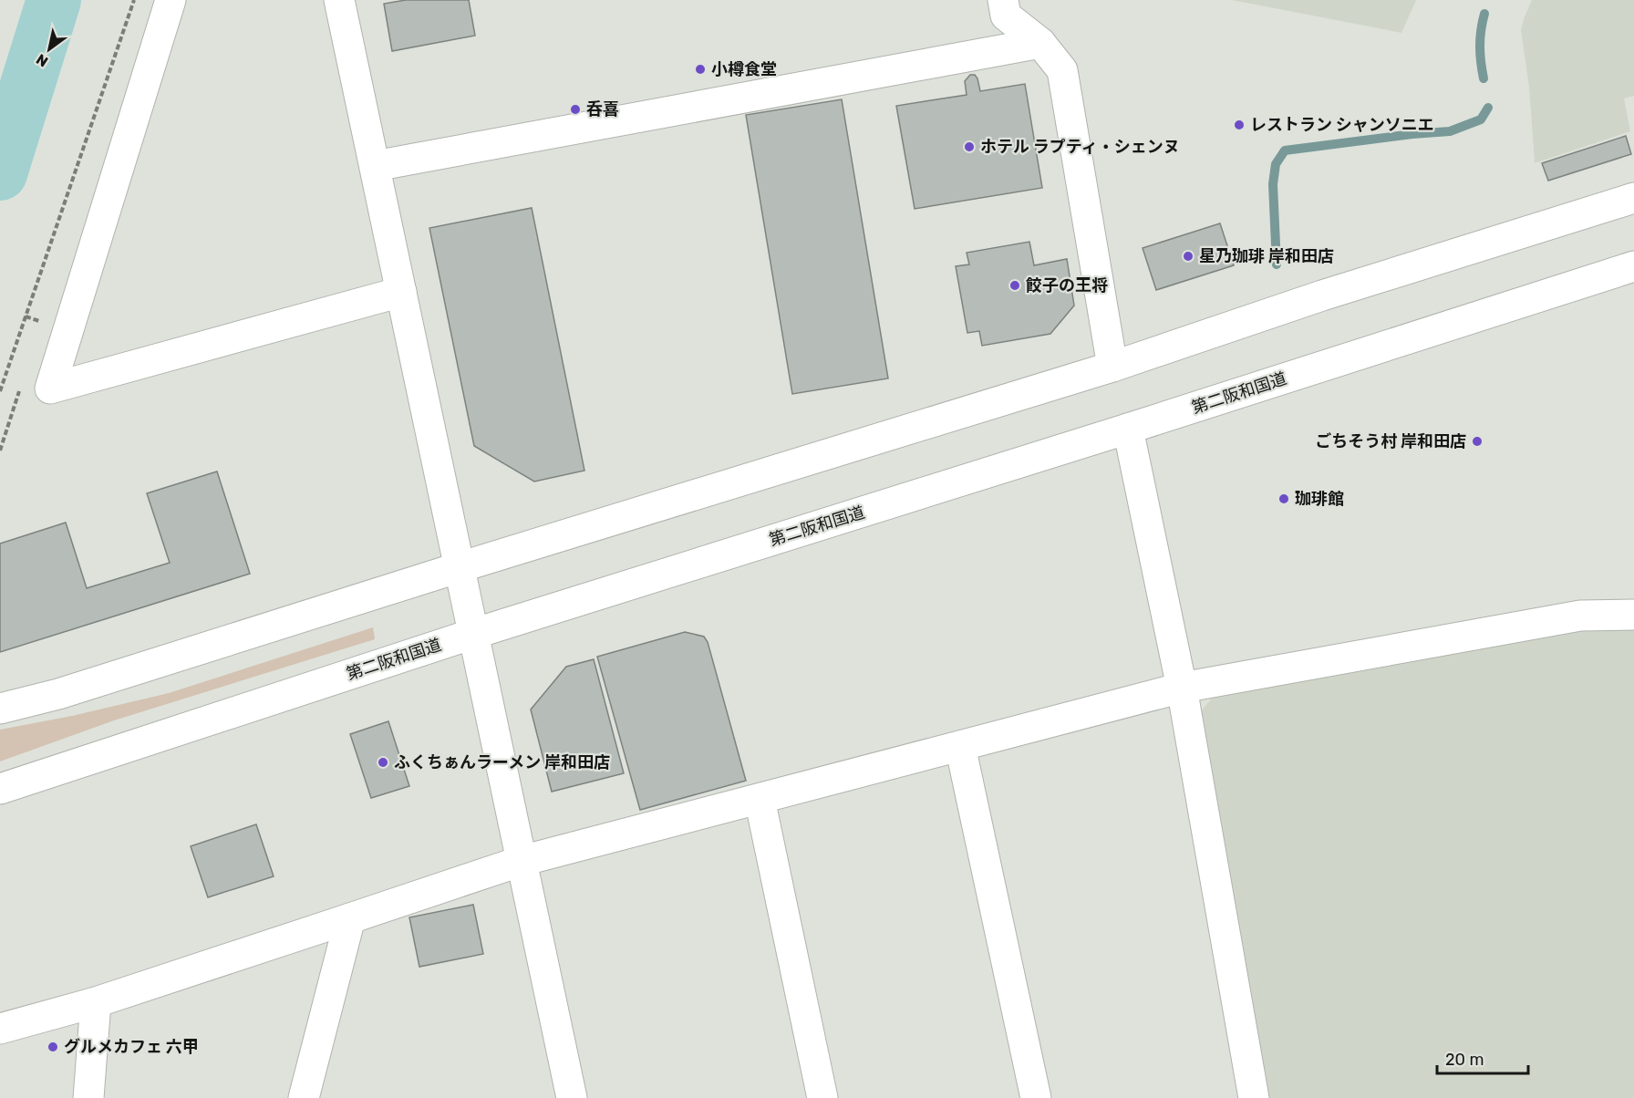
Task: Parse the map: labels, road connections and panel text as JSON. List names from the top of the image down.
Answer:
{
  "streets": {
    "main road": ["第二阪和国道"]
  },
  "places": [
    "小樽食堂",
    "呑喜",
    "レストラン シャンソニエ",
    "ホテル ラプティ・シェンヌ",
    "星乃珈琲 岸和田店",
    "餃子の王将",
    "ごちそう村 岸和田店",
    "珈琲館",
    "ふくちぁんラーメン 岸和田店",
    "グルメカフェ 六甲"
  ],
  "scale_bar": "20 m",
  "north": "bottom left"
}
